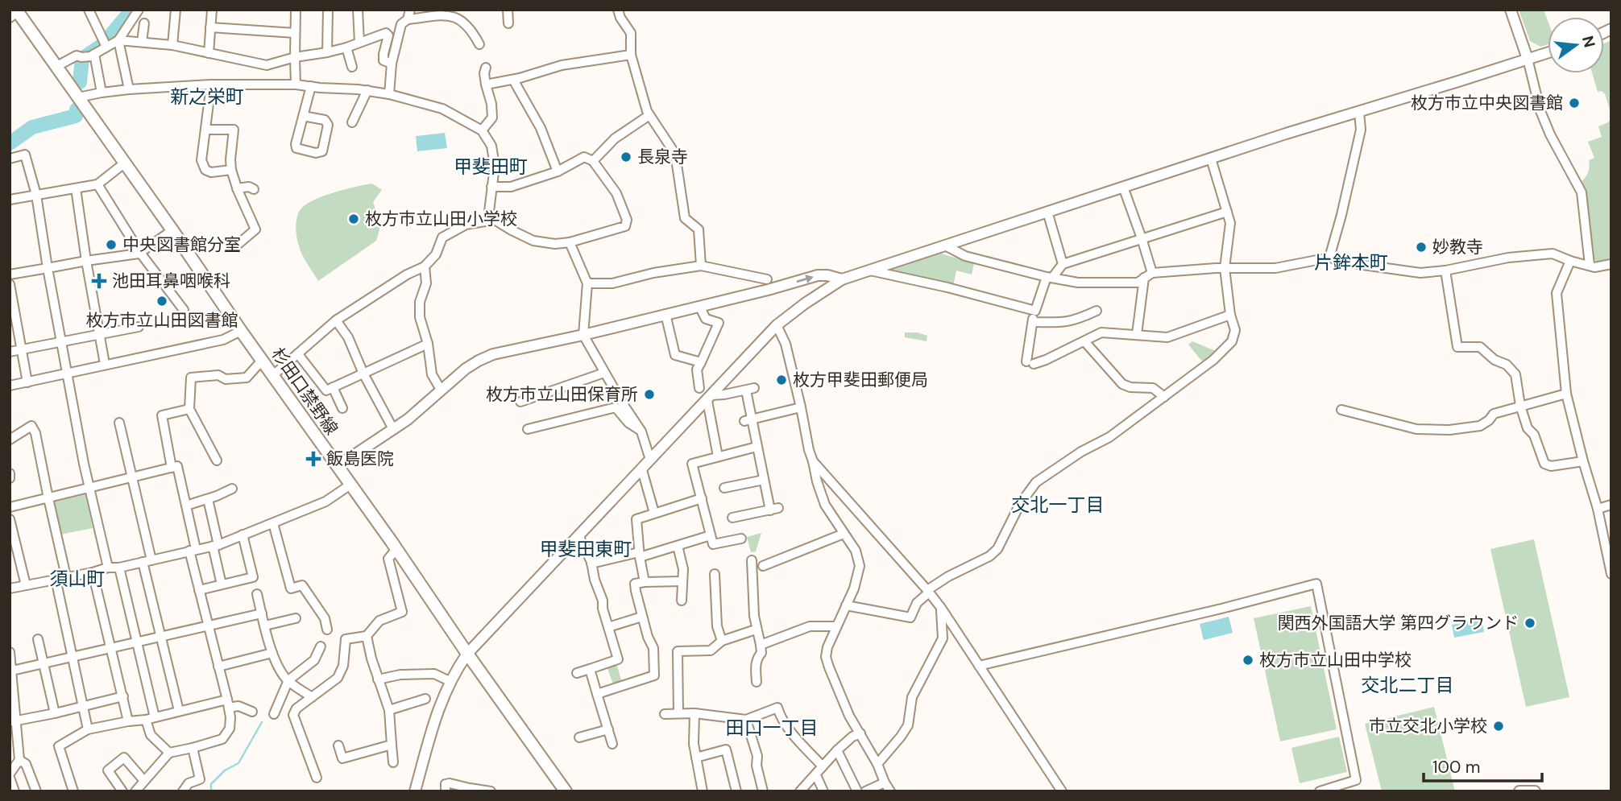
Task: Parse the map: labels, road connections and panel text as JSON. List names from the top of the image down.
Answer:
{
  "streets": {
    "main road": ["杉田口禁野線"]
  },
  "districts": [
    "新之栄町",
    "甲斐田町",
    "片鉾本町",
    "交北一丁目",
    "甲斐田東町",
    "須山町",
    "交北二丁目",
    "田口一丁目"
  ],
  "places": {
    "other": [
      "枚方市立中央図書館",
      "長泉寺",
      "枚方市立山田小学校",
      "中央図書館分室",
      "妙教寺",
      "枚方市立山田図書館",
      "枚方甲斐田郵便局",
      "枚方市立山田保育所",
      "関西外国語大学 第四グラウンド",
      "枚方市立山田中学校",
      "市立交北小学校"
    ],
    "health": ["池田耳鼻咽喉科", "飯島医院"]
  },
  "scale_bar": "100 m",
  "north": "right"
}
